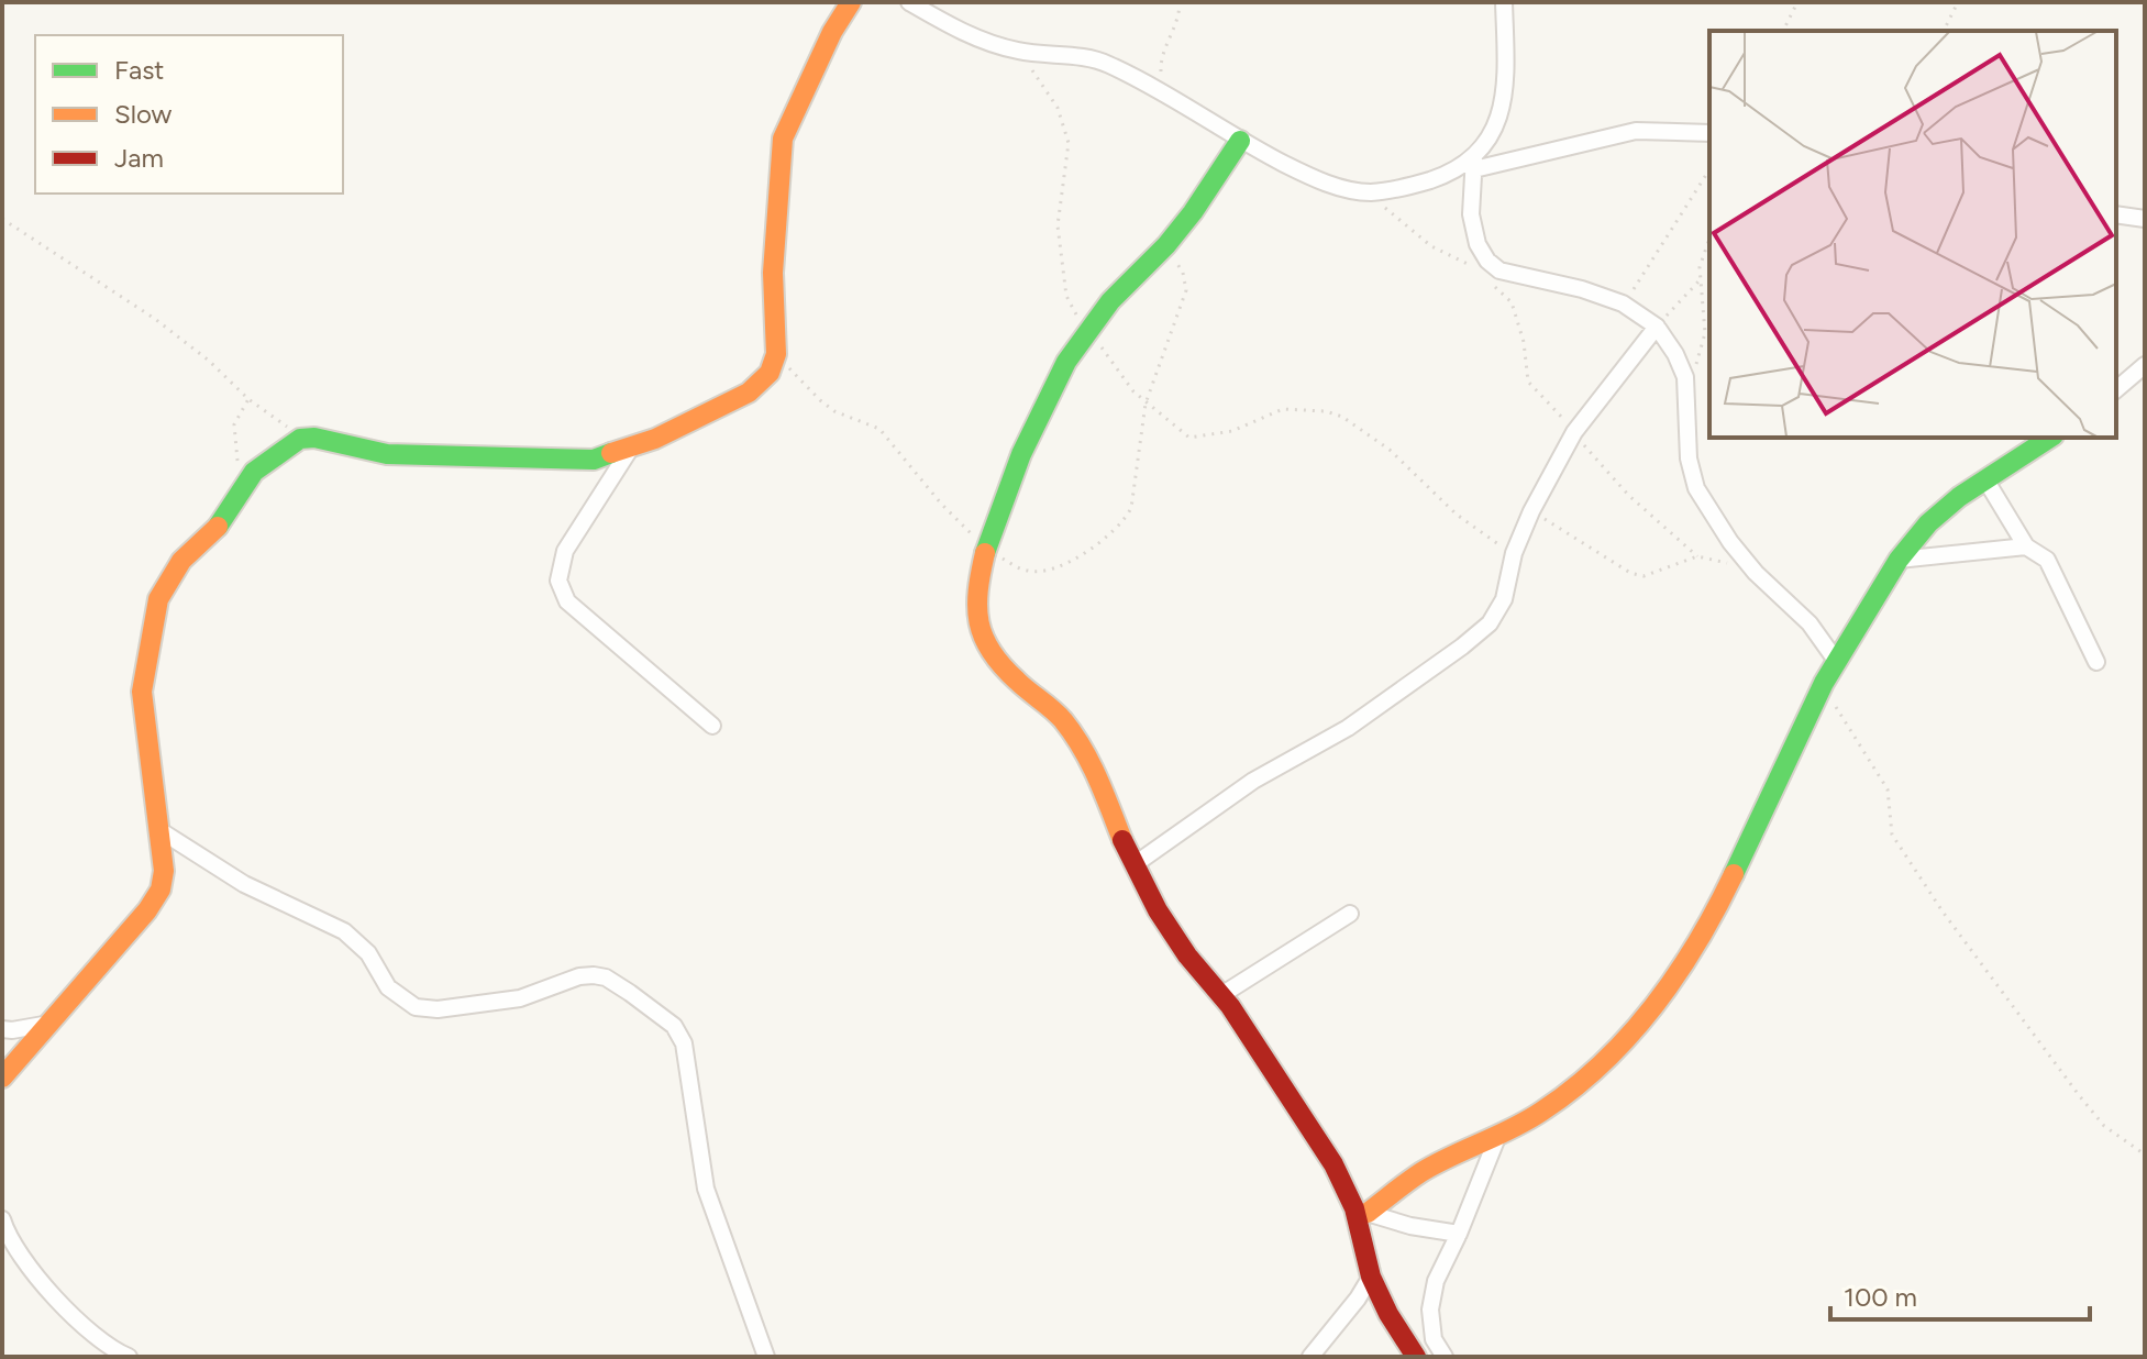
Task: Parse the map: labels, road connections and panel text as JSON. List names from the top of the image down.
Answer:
{
  "legend": ["Fast", "Slow", "Jam"],
  "scale_bar": "100 m"
}
